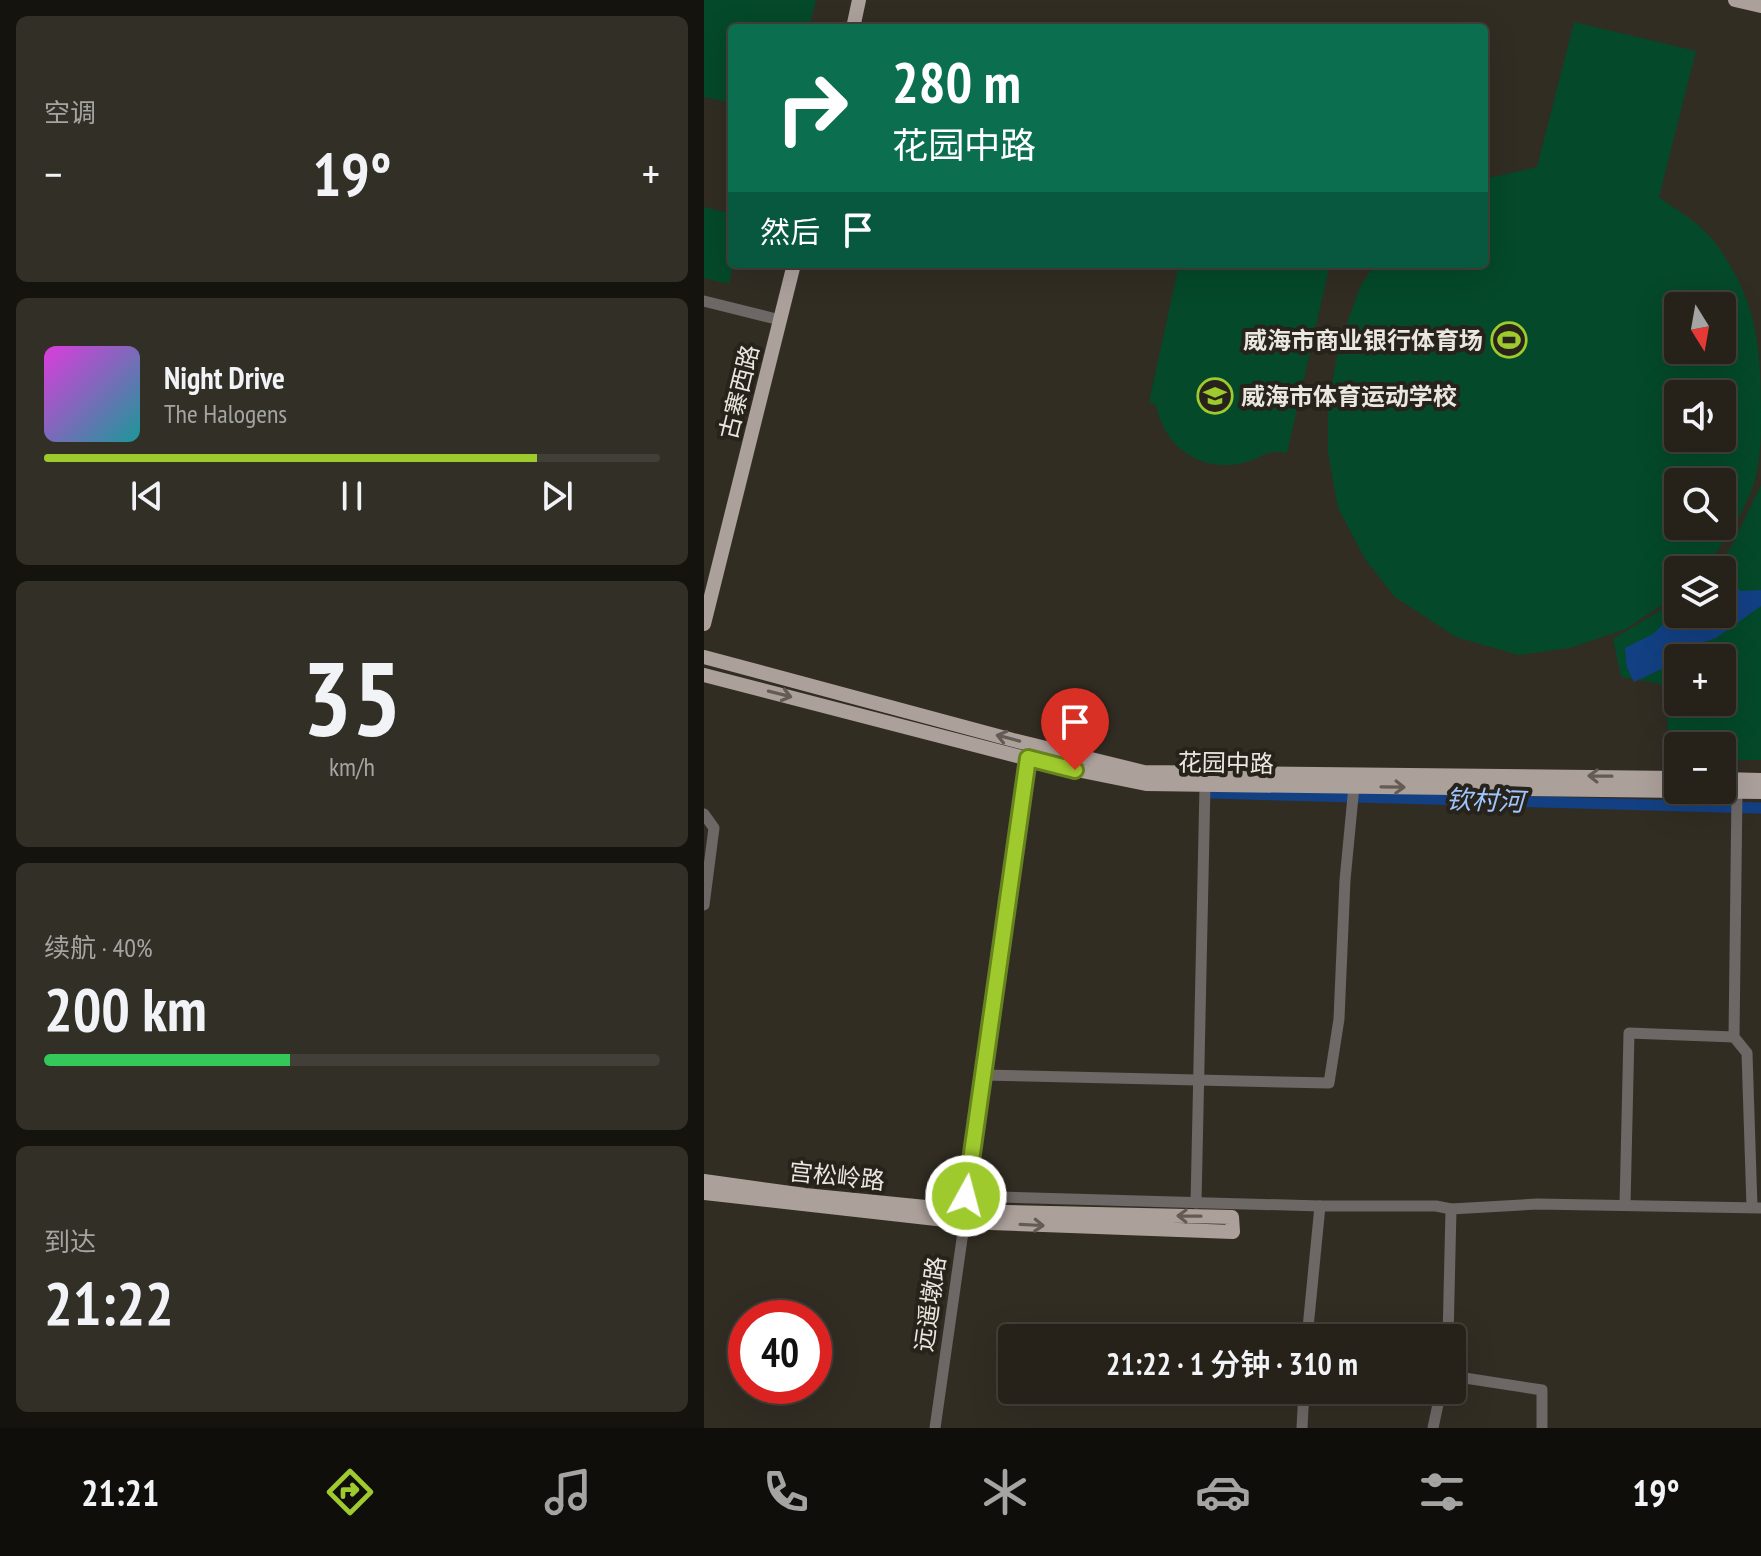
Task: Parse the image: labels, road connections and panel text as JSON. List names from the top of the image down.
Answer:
{
  "streets": {
    "main road": ["古寨西路", "花园中路", "宫松岭路"],
    "street": ["远遥墩路"]
  },
  "crossings": [
    ["花园中路", "远遥墩路"],
    ["宫松岭路", "远遥墩路"]
  ],
  "water": ["钦村河"],
  "places": {
    "sports": ["威海市商业银行体育场"],
    "school or university": ["威海市体育运动学校"]
  },
  "north": "bottom",
  "page": {
    "tile": [
      "空调",
      ["35", "km/h"],
      ["续航 · 40%", "200 km"],
      ["到达", "21:22"]
    ],
    "turn": ["280 m", "花园中路"],
    "heat": ["−", "19°", "+"],
    "then": "然后",
    "map_buttons": ["+", "−"],
    "song": ["Night Drive", "The Halogens"],
    "limit": "40",
    "trip": "21:22 · 1 分钟 · 310 m",
    "tabs": ["21:21", "19°"]
  }
}
